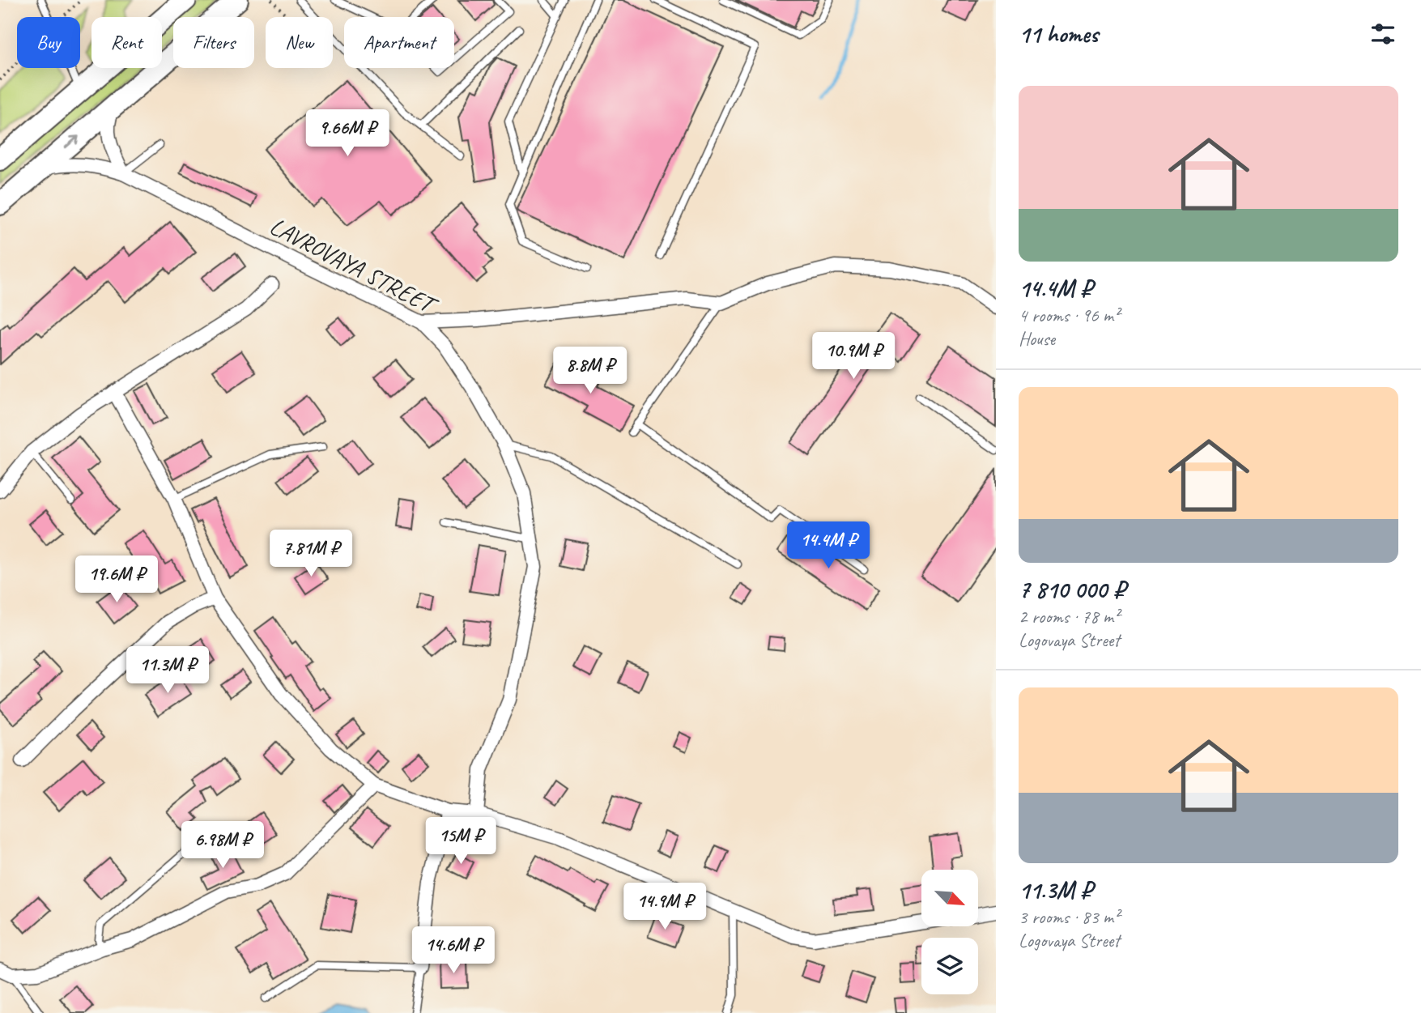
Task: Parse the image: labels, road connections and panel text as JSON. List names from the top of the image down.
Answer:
{
  "streets": {
    "street": ["LAVROVAYA STREET"]
  },
  "north": "bottom right",
  "page": {
    "heading": "11 homes",
    "chip": [
      "Buy",
      "Rent",
      "Filters",
      "New",
      "Apartment"
    ],
    "list": [
      {
        "name": "14.4M ₽",
        "note": "4 rooms · 96 m² · House"
      },
      {
        "name": "7 810 000 ₽",
        "note": "2 rooms · 78 m² · Logovaya Street"
      },
      {
        "name": "11.3M ₽",
        "note": "3 rooms · 83 m² · Logovaya Street"
      }
    ],
    "price": [
      "9.66M ₽",
      "10.9M ₽",
      "8.8M ₽",
      "14.4M ₽",
      "7.81M ₽",
      "19.6M ₽",
      "11.3M ₽",
      "15M ₽",
      "6.98M ₽",
      "14.9M ₽",
      "14.6M ₽"
    ]
  }
}
